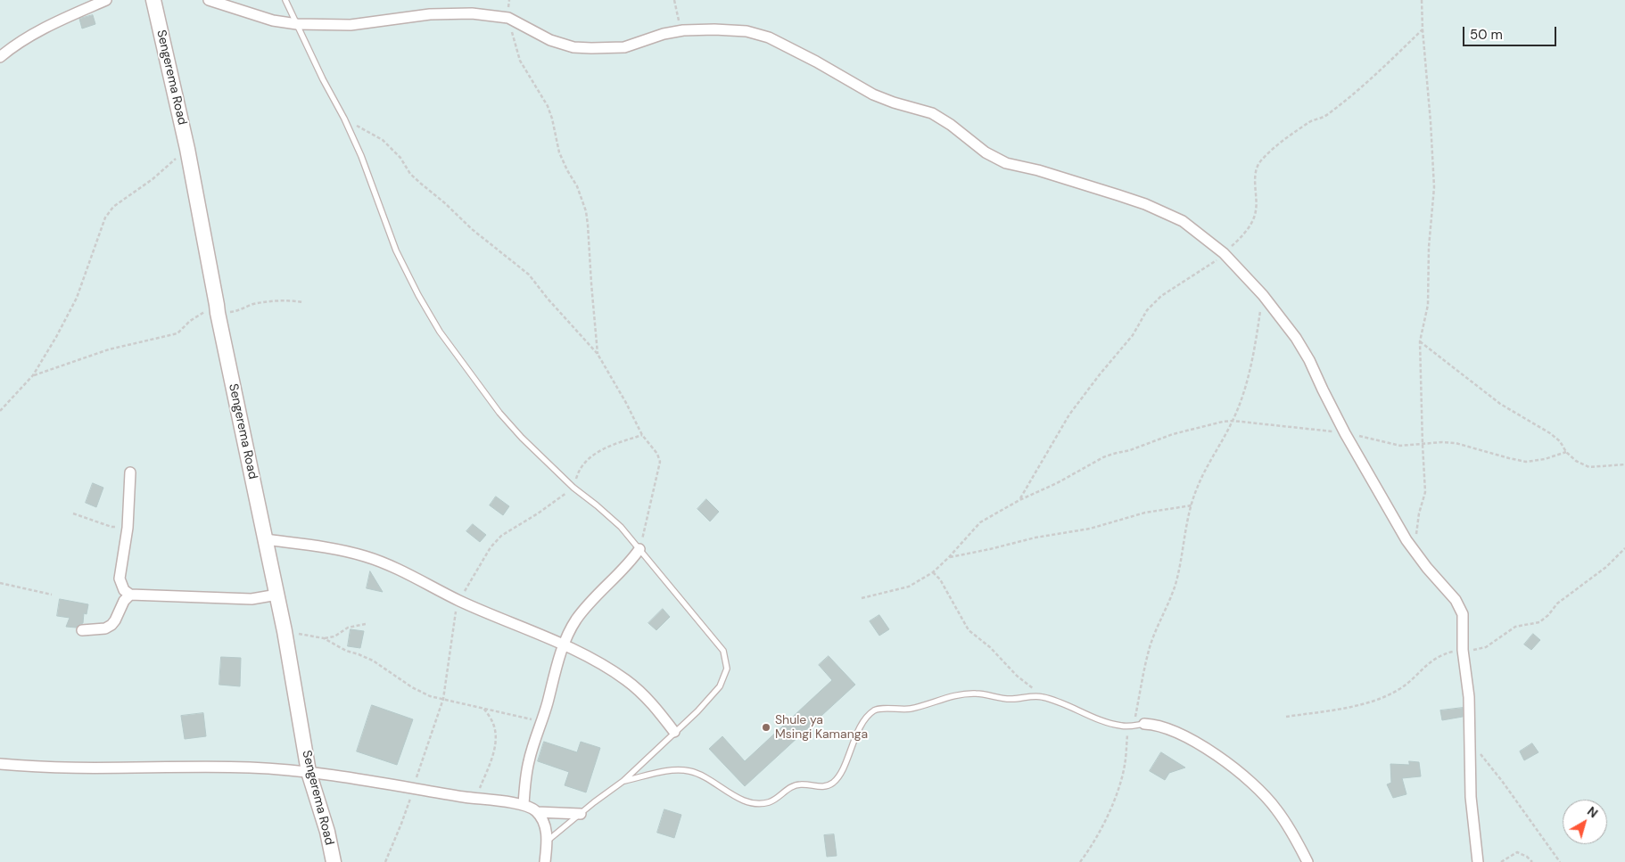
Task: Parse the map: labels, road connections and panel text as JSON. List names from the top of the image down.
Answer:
{
  "streets": {
    "main road": ["Sengerema Road"]
  },
  "places": ["Shule ya Msingi Kamanga"],
  "scale_bar": "50 m",
  "north": "top right"
}
